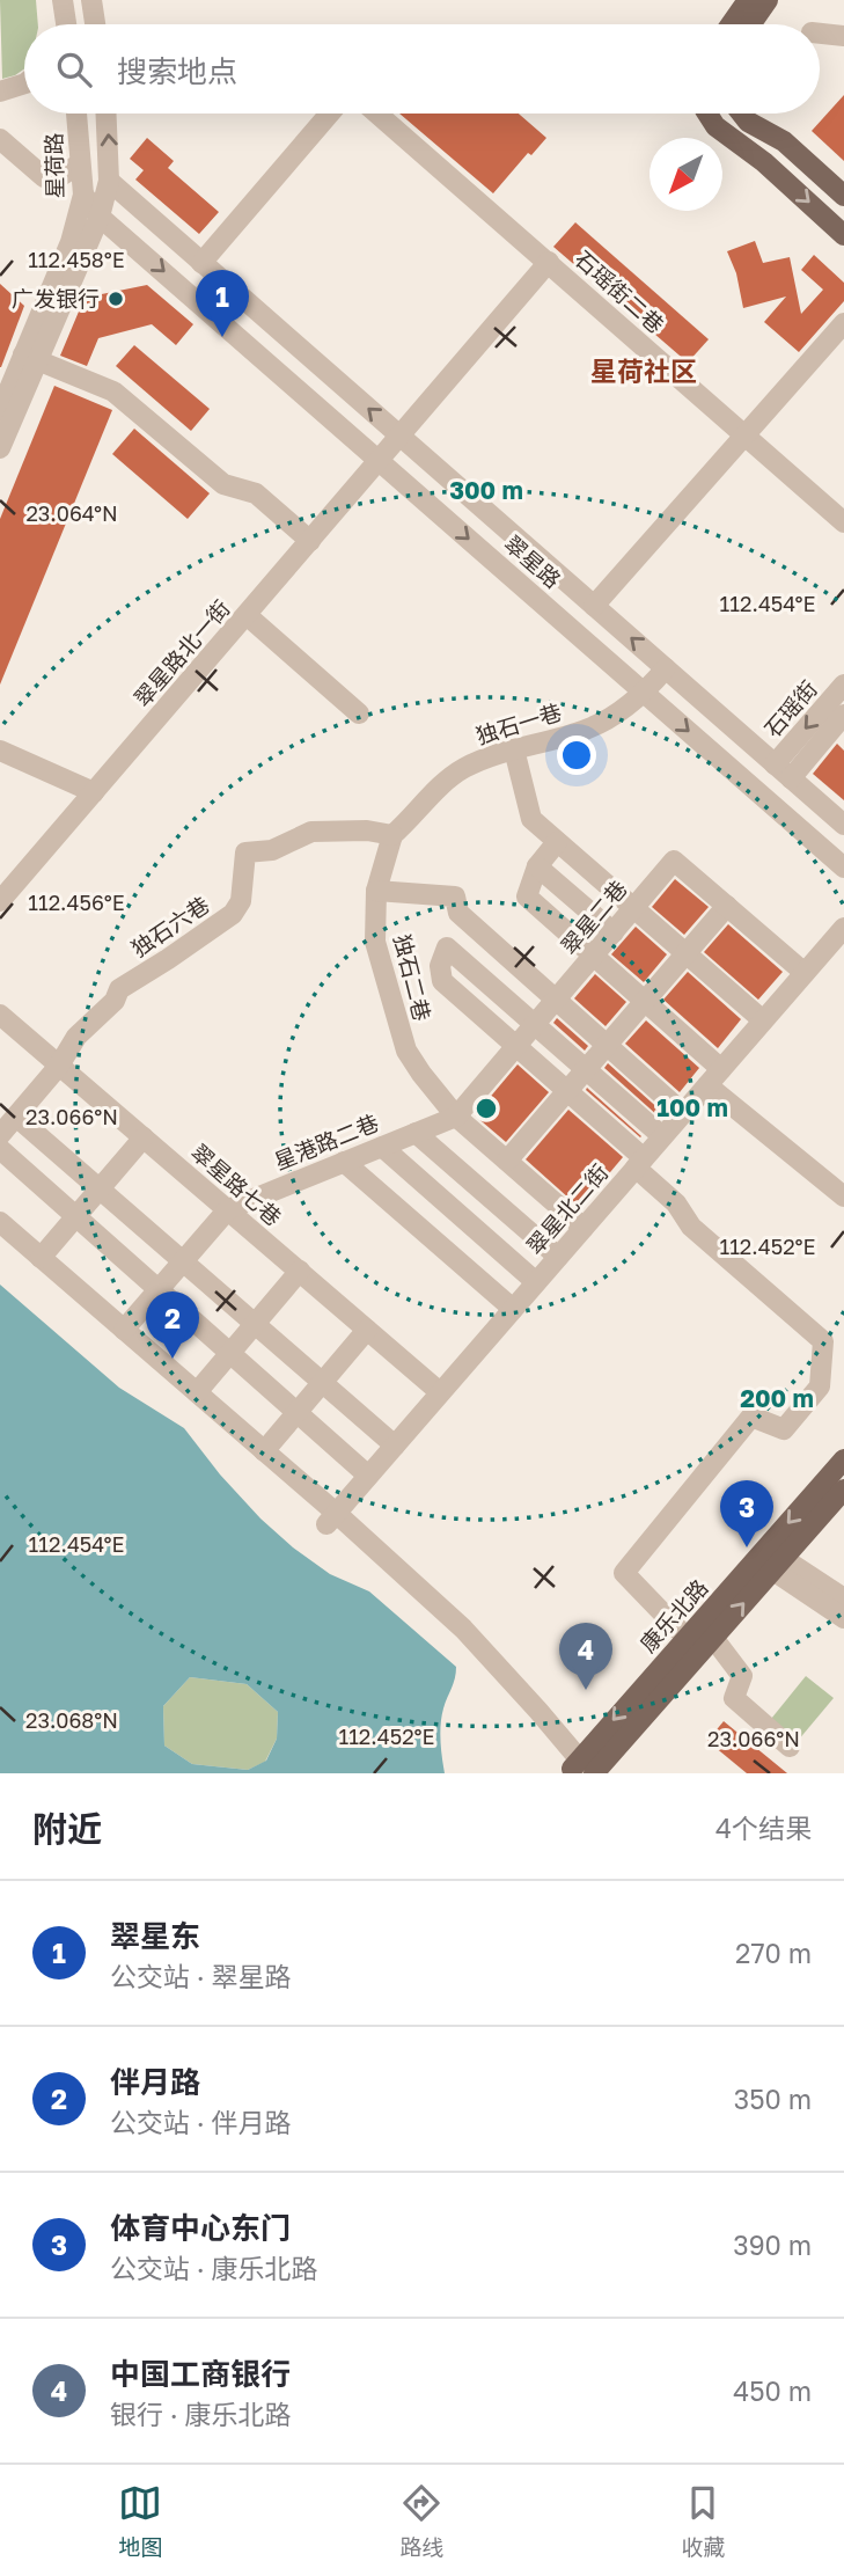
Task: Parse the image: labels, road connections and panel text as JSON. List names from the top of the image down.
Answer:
{
  "streets": {
    "main road": ["康乐北路"],
    "street": [
      "星荷路",
      "石瑶街二巷",
      "翠星路",
      "翠星路北一街",
      "石瑶街",
      "独石一巷",
      "翠星二巷",
      "独石六巷",
      "独石二巷",
      "星港路二巷",
      "翠星路七巷",
      "翠星北二街"
    ]
  },
  "crossings": [
    ["星荷路", "翠星路"],
    ["石瑶街二巷", "翠星路北一街"],
    ["翠星路", "翠星路北一街"],
    ["翠星路", "石瑶街"],
    ["翠星路", "独石一巷"],
    ["独石一巷", "独石六巷"],
    ["独石一巷", "独石二巷"],
    ["翠星二巷", "独石二巷"],
    ["翠星二巷", "星港路二巷"],
    ["独石六巷", "独石二巷"],
    ["独石六巷", "翠星路七巷"],
    ["独石二巷", "星港路二巷"],
    ["独石二巷", "翠星北二街"],
    ["星港路二巷", "翠星路七巷"],
    ["翠星路七巷", "翠星北二街"]
  ],
  "districts": ["星荷社区"],
  "places": ["广发银行"],
  "north": "bottom left",
  "page": {
    "search": "搜索地点",
    "pins": [
      "1",
      "2",
      "3",
      "4"
    ],
    "heading": ["附近", "4个结果"],
    "list": [
      {
        "mark": "1",
        "name": "翠星东",
        "note": "公交站 · 翠星路",
        "value": "270 m"
      },
      {
        "mark": "2",
        "name": "伴月路",
        "note": "公交站 · 伴月路",
        "value": "350 m"
      },
      {
        "mark": "3",
        "name": "体育中心东门",
        "note": "公交站 · 康乐北路",
        "value": "390 m"
      },
      {
        "mark": "4",
        "name": "中国工商银行",
        "note": "银行 · 康乐北路",
        "value": "450 m"
      }
    ],
    "nav": ["地图", "路线", "收藏"]
  },
  "coordinates": [
    "112.458°E",
    "23.064°N",
    "112.454°E",
    "112.456°E",
    "23.066°N",
    "112.452°E",
    "23.068°N"
  ],
  "rings": ["300 m", "100 m", "200 m"]
}
